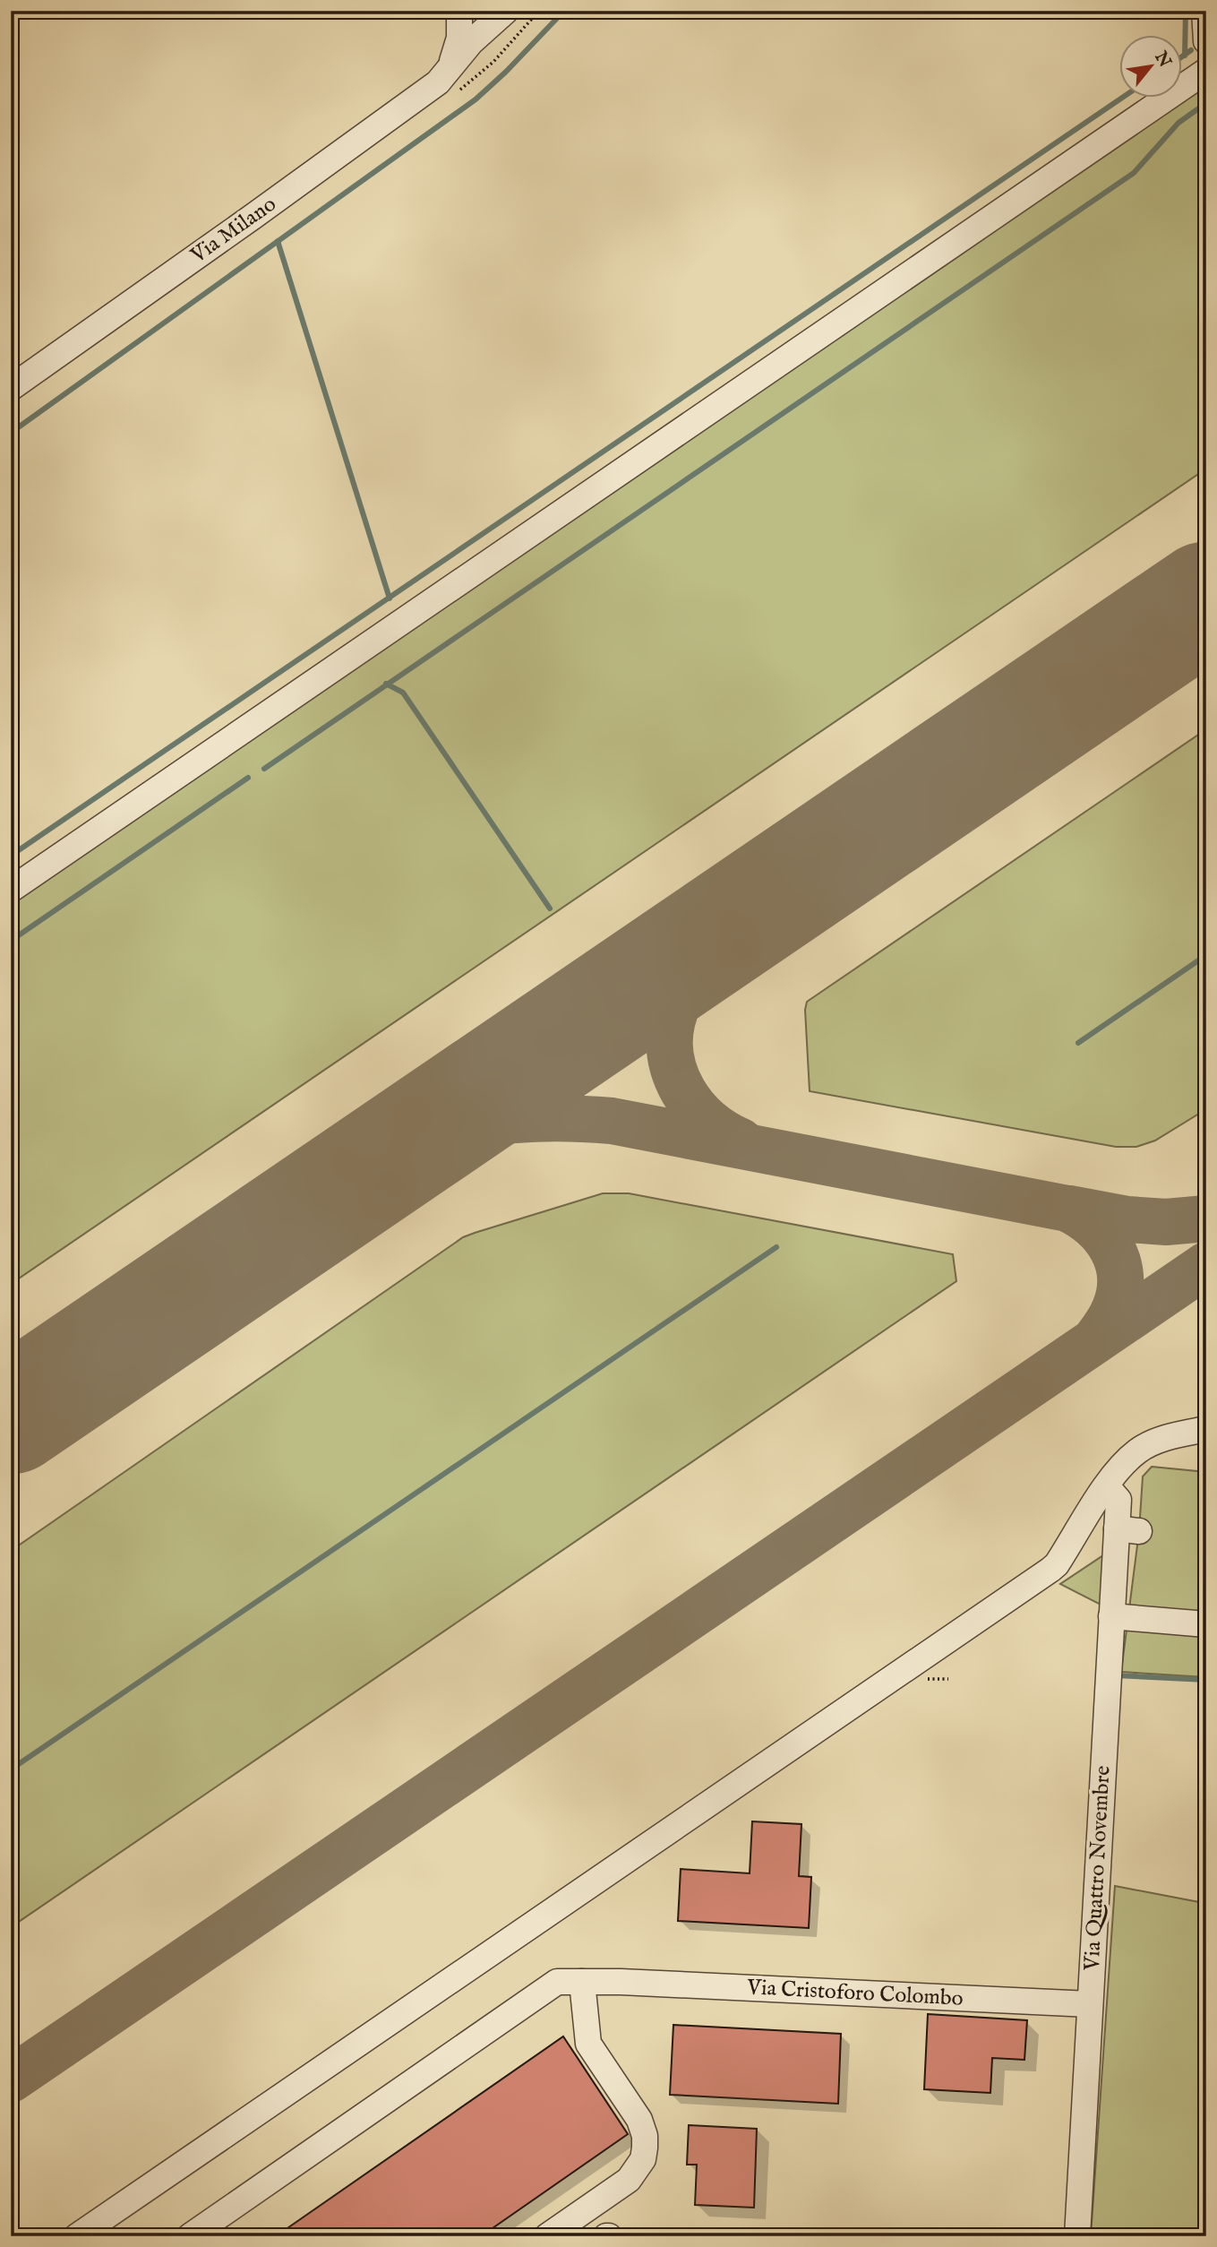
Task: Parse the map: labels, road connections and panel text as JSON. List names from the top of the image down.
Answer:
{
  "streets": {
    "street": ["Via Milano", "Via Quattro Novembre", "Via Cristoforo Colombo"]
  },
  "crossings": [
    ["Via Quattro Novembre", "Via Cristoforo Colombo"]
  ],
  "north": "top right"
}
